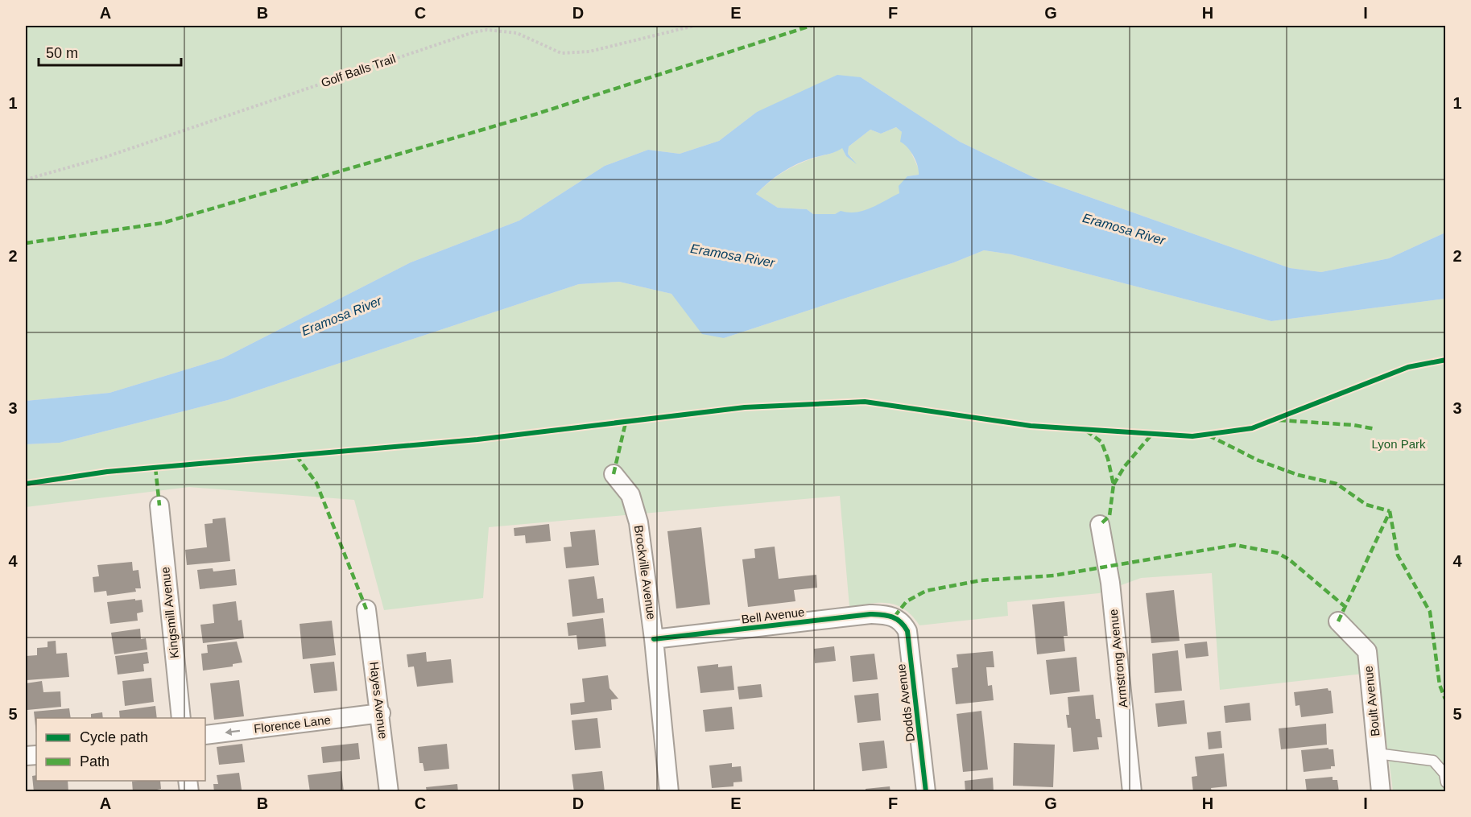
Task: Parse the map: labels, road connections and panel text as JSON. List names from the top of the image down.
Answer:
{
  "streets": {
    "street": [
      "Brockville Avenue",
      "Kingsmill Avenue",
      "Bell Avenue",
      "Armstrong Avenue",
      "Hayes Avenue",
      "Boult Avenue",
      "Dodds Avenue",
      "Florence Lane"
    ],
    "path": ["Golf Balls Trail"]
  },
  "crossings": [
    ["Brockville Avenue", "Bell Avenue"],
    ["Bell Avenue", "Dodds Avenue"],
    ["Hayes Avenue", "Florence Lane"]
  ],
  "one_way": ["Florence Lane"],
  "water": ["Eramosa River"],
  "parks": ["Lyon Park"],
  "legend": ["Cycle path", "Path"],
  "scale_bar": "50 m",
  "grid": {
    "columns": [
      "A",
      "B",
      "C",
      "D",
      "E",
      "F",
      "G",
      "H",
      "I"
    ],
    "rows": [
      "1",
      "2",
      "3",
      "4",
      "5"
    ]
  }
}
